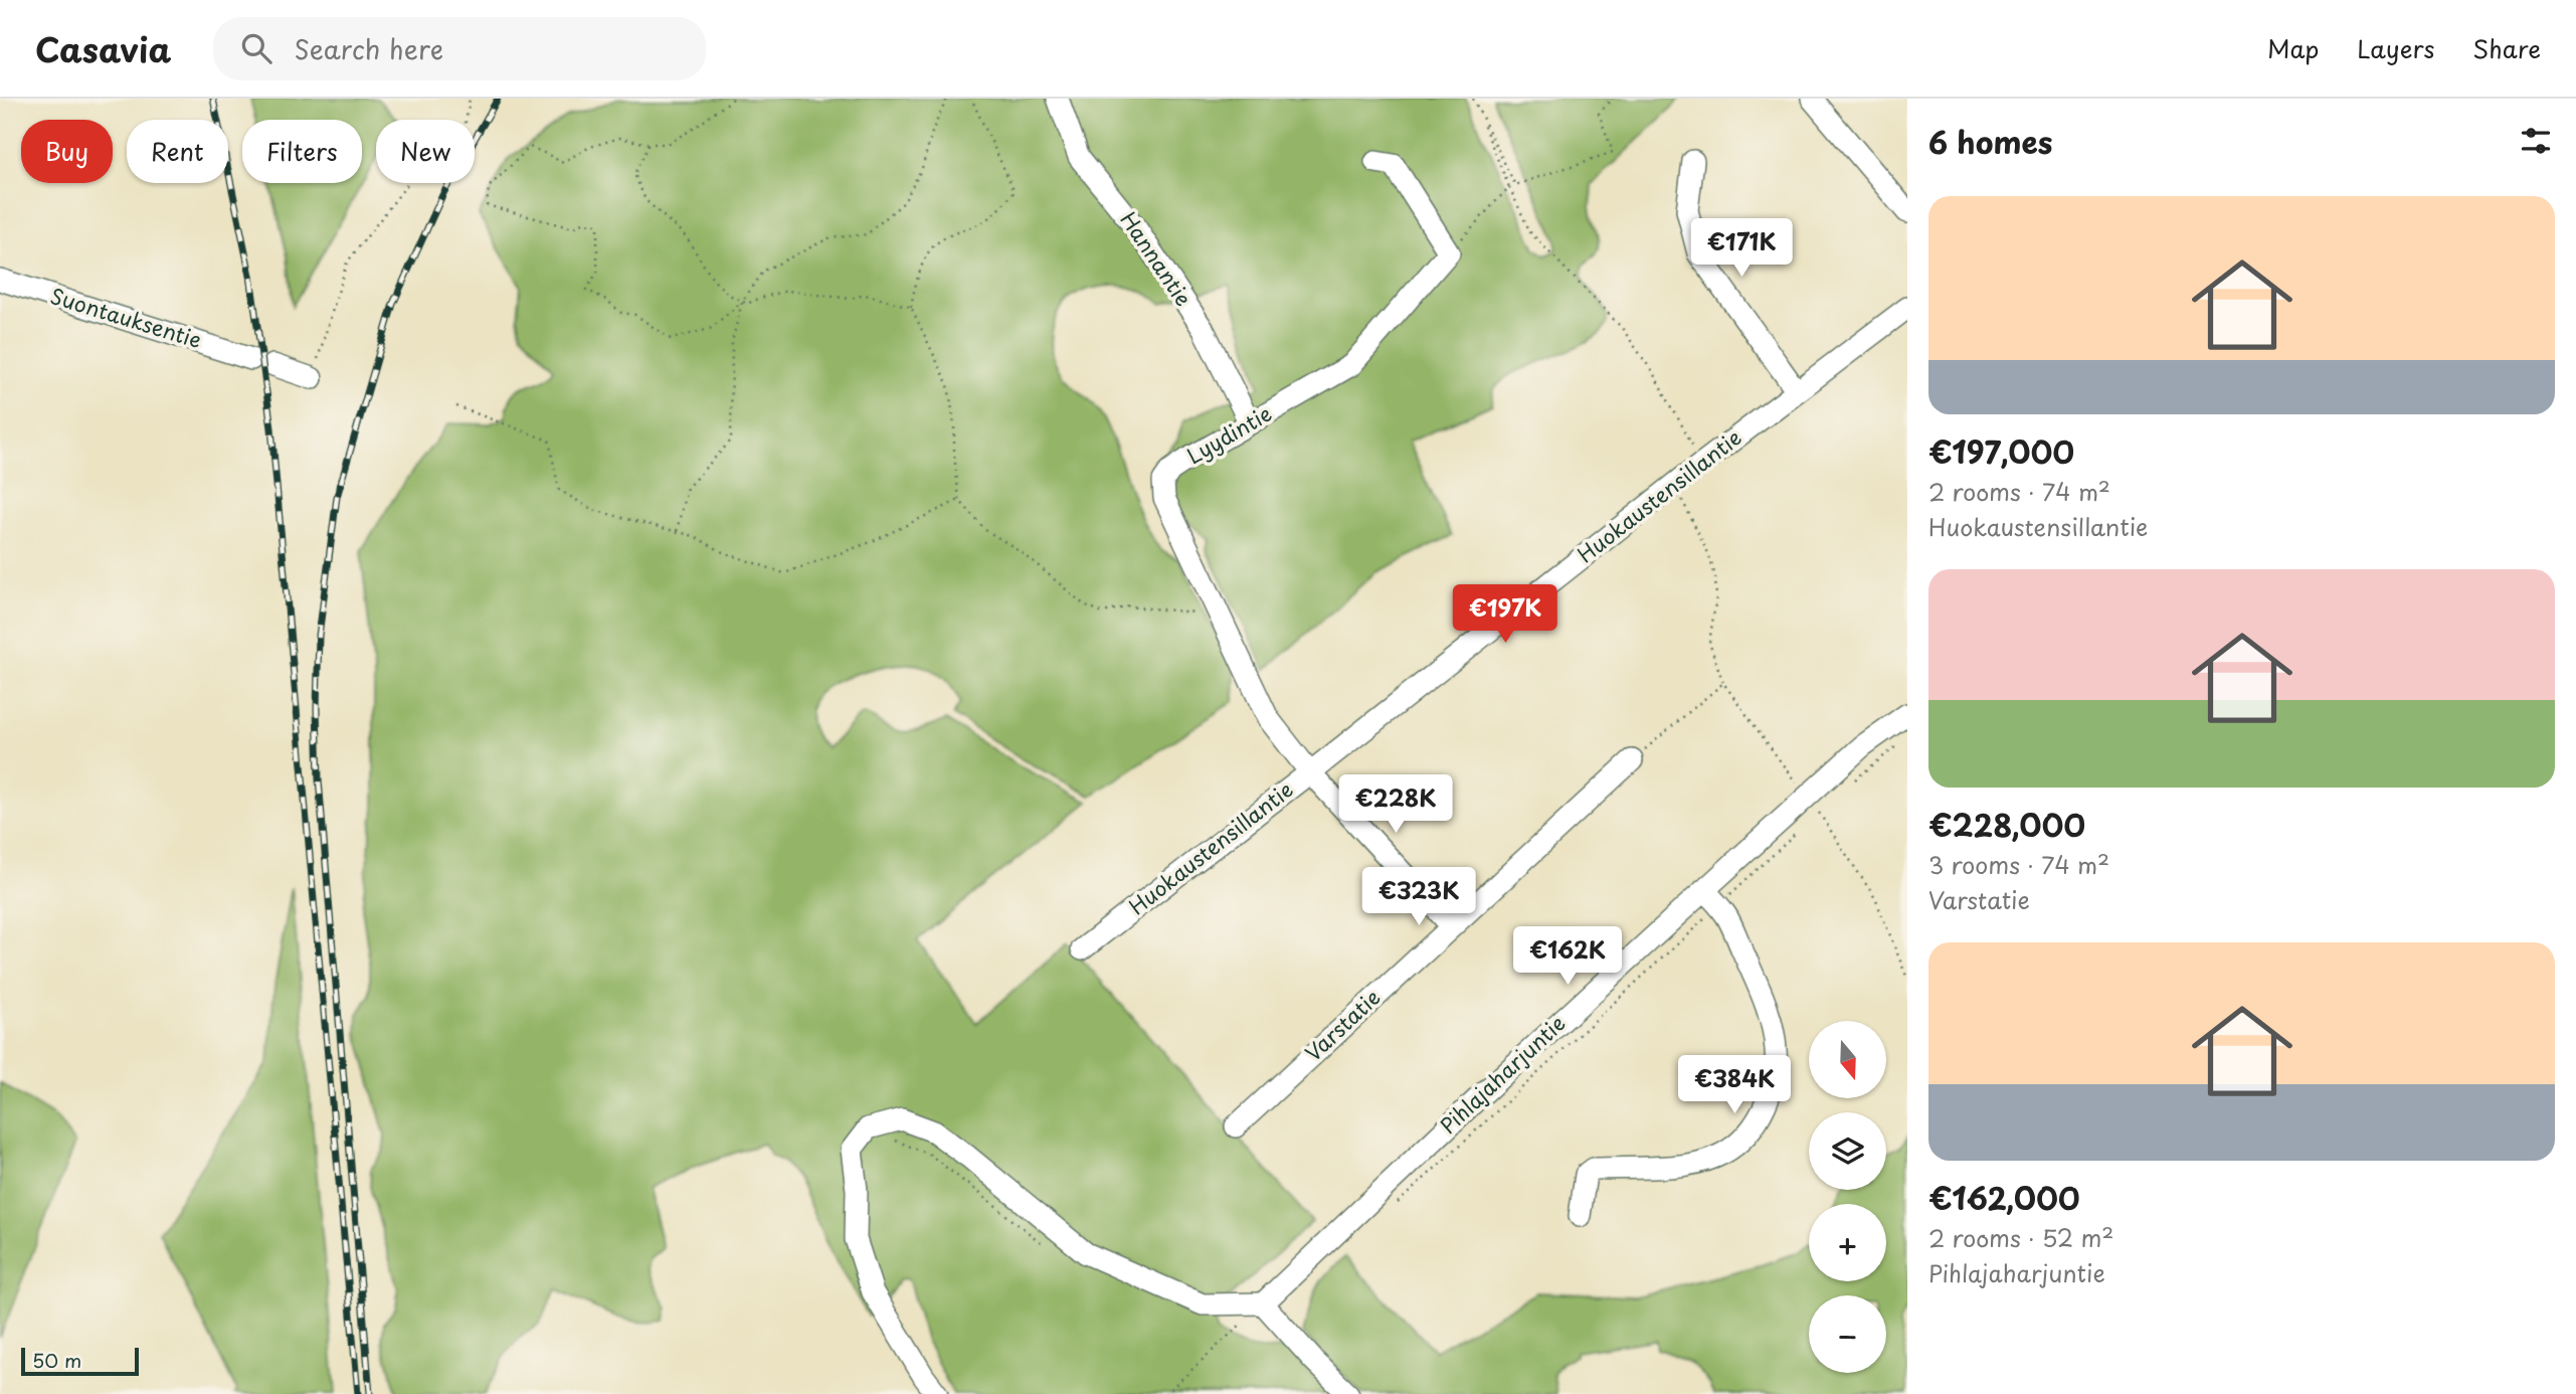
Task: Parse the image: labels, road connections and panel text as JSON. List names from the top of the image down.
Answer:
{
  "streets": {
    "street": [
      "Hannantie",
      "Suontauksentie",
      "Lyydintie",
      "Huokaustensillantie",
      "Varstatie",
      "Pihlajaharjuntie"
    ]
  },
  "crossings": [
    ["Hannantie", "Lyydintie"],
    ["Lyydintie", "Huokaustensillantie"]
  ],
  "scale_bar": "50 m",
  "north": "bottom",
  "page": {
    "header": "Casavia",
    "search": "Search here",
    "nav": ["Map", "Layers", "Share"],
    "heading": "6 homes",
    "chip": [
      "Buy",
      "Rent",
      "Filters",
      "New"
    ],
    "list": [
      {
        "name": "€197,000",
        "note": "2 rooms · 74 m² · Huokaustensillantie"
      },
      {
        "name": "€228,000",
        "note": "3 rooms · 74 m² · Varstatie"
      },
      {
        "name": "€162,000",
        "note": "2 rooms · 52 m² · Pihlajaharjuntie"
      }
    ],
    "price": [
      "€171K",
      "€197K",
      "€228K",
      "€323K",
      "€162K",
      "€384K"
    ],
    "map_buttons": ["+", "−"],
    "scale": "50 m"
  }
}
